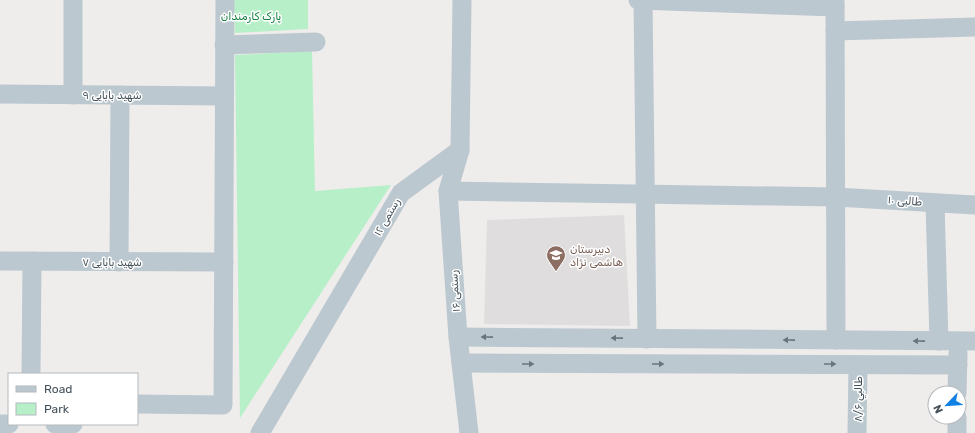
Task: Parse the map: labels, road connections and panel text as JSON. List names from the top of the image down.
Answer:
{
  "streets": {
    "street": [
      "شهید بابایی ۹",
      "طالبی ۱۰",
      "رستمی ۱۲",
      "شهید بابایی ۷",
      "رستمی ۱۶",
      "طالبي ۸/۶"
    ]
  },
  "crossings": [
    ["طالبی ۱۰", "رستمی ۱۶"],
    ["رستمی ۱۲", "رستمی ۱۶"]
  ],
  "parks": ["پارک کارمندان"],
  "places": {
    "school or university": ["دبیرستان هاشمی نژاد"]
  },
  "legend": ["Road", "Park"],
  "north": "bottom left"
}
